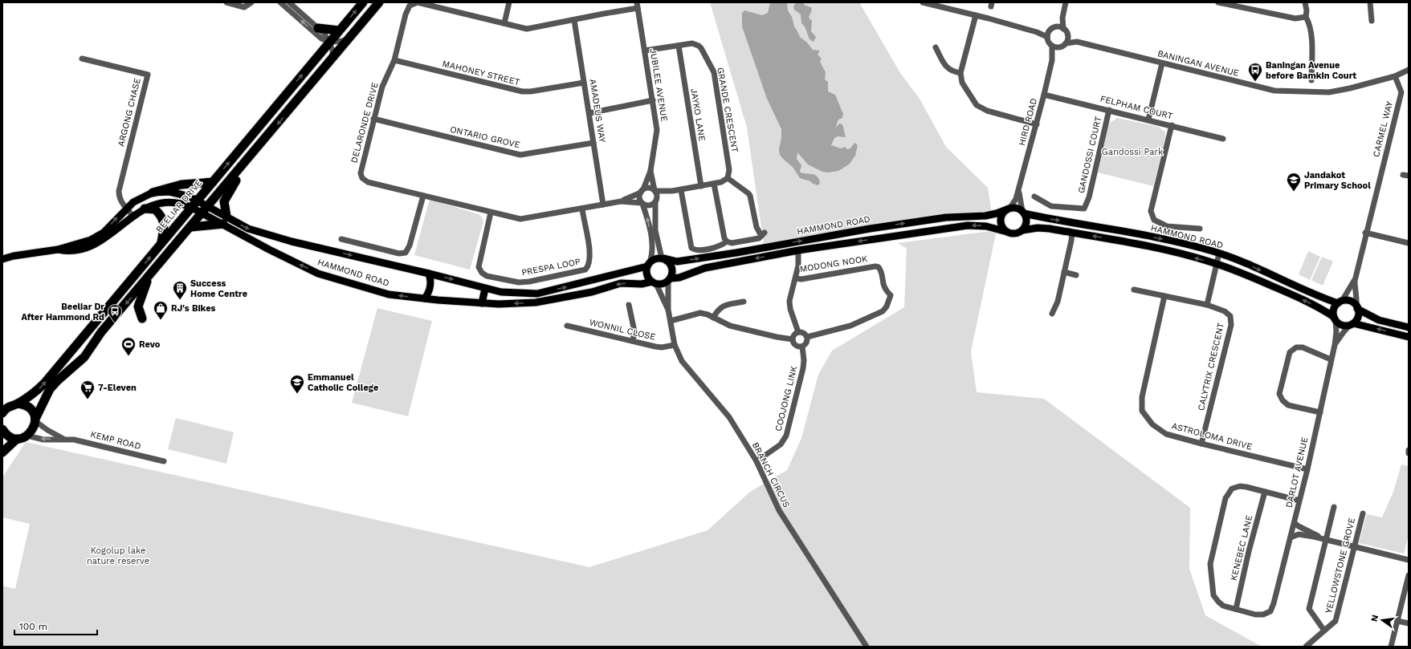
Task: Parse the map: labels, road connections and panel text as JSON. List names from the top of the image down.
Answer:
{
  "streets": {
    "highway": ["BEELIAR DRIVE"],
    "main road": ["HAMMOND ROAD"],
    "street": [
      "BANINGAN AVENUE",
      "MAHONEY STREET",
      "JUBILEE AVENUE",
      "FELPHAM COURT",
      "GRANDE CRESCENT",
      "AMADEUS WAY",
      "ARGONG CHASE",
      "JAYKO LANE",
      "HIRD ROAD",
      "DELARONDE DRIVE",
      "CARMEL WAY",
      "ONTARIO GROVE",
      "GANDOSSI COURT",
      "MODONG NOOK",
      "PRESPA LOOP",
      "WONNIL CLOSE",
      "CALYTRIX CRESCENT",
      "COOJONG LINK",
      "ASTROLOMA DRIVE",
      "KEMP ROAD",
      "DARLOT AVENUE",
      "BRANCH CIRCUS",
      "KENEBEC LANE",
      "YELLOWSTONE GROVE"
    ]
  },
  "crossings": [
    ["BANINGAN AVENUE", "HIRD ROAD"],
    ["BANINGAN AVENUE", "CARMEL WAY"],
    ["MAHONEY STREET", "AMADEUS WAY"],
    ["MAHONEY STREET", "DELARONDE DRIVE"],
    ["JUBILEE AVENUE", "GRANDE CRESCENT"],
    ["JUBILEE AVENUE", "DELARONDE DRIVE"],
    ["FELPHAM COURT", "HIRD ROAD"],
    ["FELPHAM COURT", "GANDOSSI COURT"],
    ["GRANDE CRESCENT", "JAYKO LANE"],
    ["AMADEUS WAY", "DELARONDE DRIVE"],
    ["AMADEUS WAY", "ONTARIO GROVE"],
    ["ARGONG CHASE", "HAMMOND ROAD"],
    ["HIRD ROAD", "HAMMOND ROAD"],
    ["DELARONDE DRIVE", "ONTARIO GROVE"],
    ["DELARONDE DRIVE", "PRESPA LOOP"],
    ["CARMEL WAY", "HAMMOND ROAD"],
    ["CARMEL WAY", "DARLOT AVENUE"],
    ["BEELIAR DRIVE", "HAMMOND ROAD"],
    ["HAMMOND ROAD", "DARLOT AVENUE"],
    ["HAMMOND ROAD", "BRANCH CIRCUS"],
    ["MODONG NOOK", "COOJONG LINK"],
    ["WONNIL CLOSE", "BRANCH CIRCUS"],
    ["CALYTRIX CRESCENT", "ASTROLOMA DRIVE"],
    ["COOJONG LINK", "BRANCH CIRCUS"],
    ["ASTROLOMA DRIVE", "DARLOT AVENUE"],
    ["DARLOT AVENUE", "KENEBEC LANE"]
  ],
  "parks": ["Gandossi Park", "Kogolup lake nature reserve"],
  "places": {
    "bus stop": ["Baningan Avenue before Bamkin Court", "Beeliar Dr After Hammond Rd"],
    "school or university": ["Jandakot Primary School", "Emmanuel Catholic College"],
    "building": ["Success Home Centre"],
    "shop": ["RJ's Bikes"],
    "sports": ["Revo"],
    "supermarket": ["7-Eleven"]
  },
  "scale_bar": "100 m",
  "north": "left"
}
